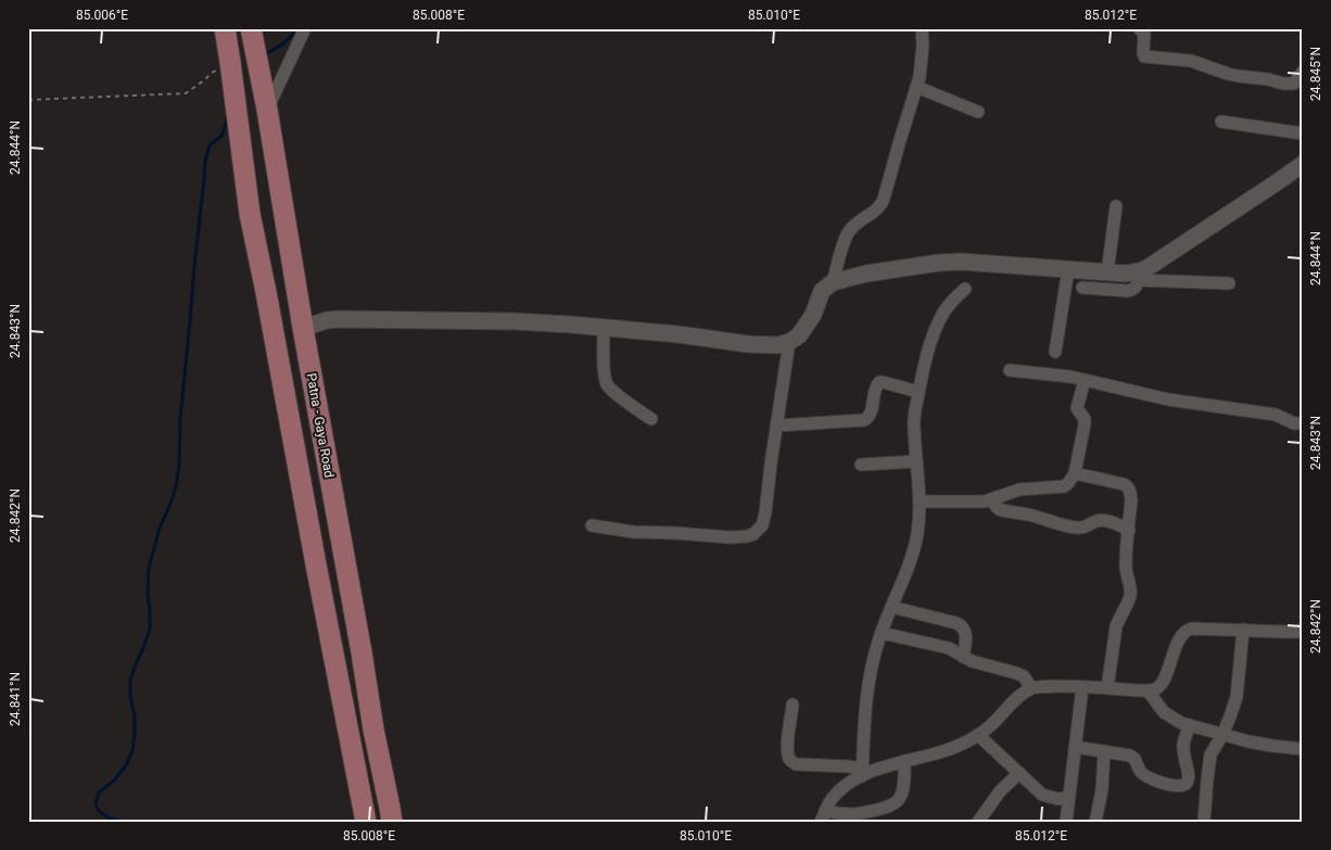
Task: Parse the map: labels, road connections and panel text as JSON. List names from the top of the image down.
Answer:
{
  "streets": {
    "main road": ["Patna - Gaya Road"]
  },
  "coordinates": [
    "85.006°E",
    "85.008°E",
    "85.010°E",
    "85.012°E",
    "24.845°N",
    "24.844°N",
    "24.843°N",
    "24.842°N",
    "24.841°N"
  ]
}
